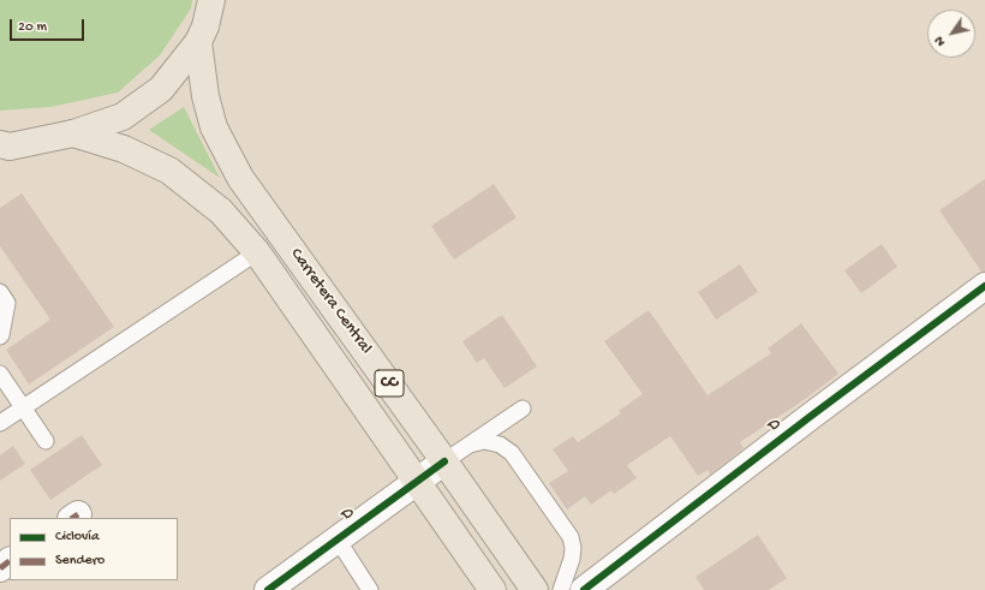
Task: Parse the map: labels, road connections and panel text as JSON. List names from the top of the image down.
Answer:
{
  "streets": {
    "main road": ["Carretera Central", "CC"],
    "street": ["D"]
  },
  "crossings": [
    ["Carretera Central", "CC"],
    ["Carretera Central", "D"]
  ],
  "legend": ["Ciclovía", "Sendero"],
  "scale_bar": "20 m",
  "north": "bottom left"
}
